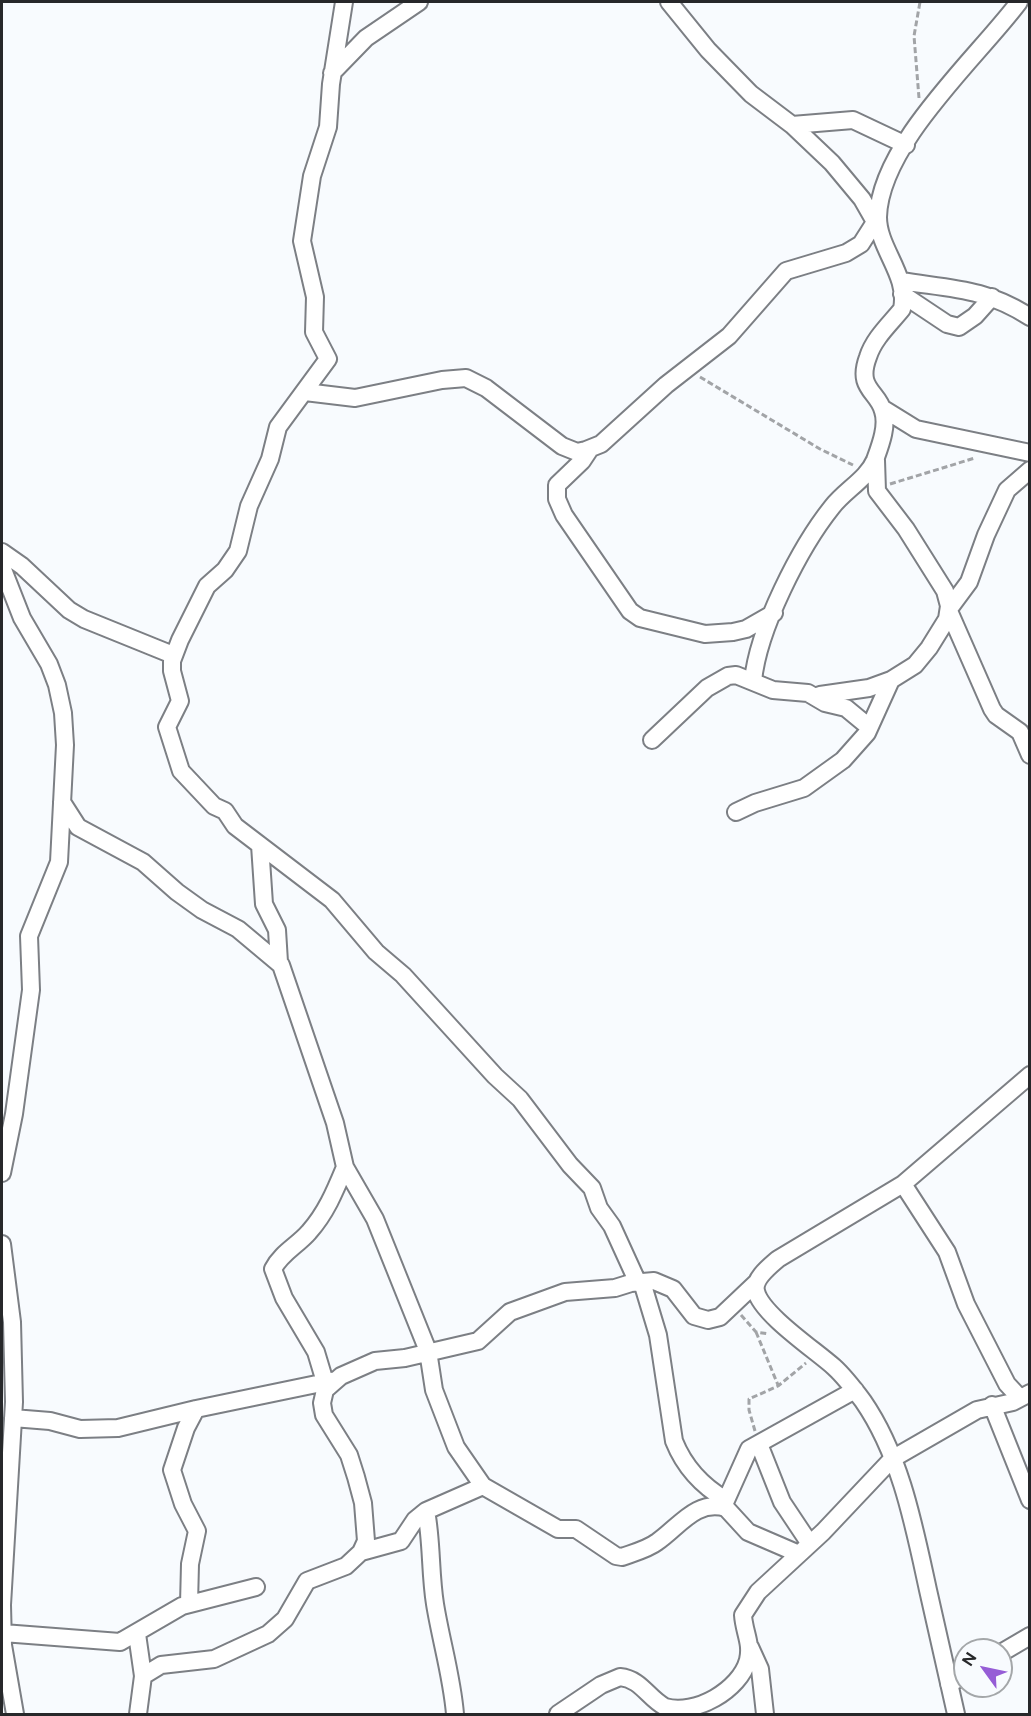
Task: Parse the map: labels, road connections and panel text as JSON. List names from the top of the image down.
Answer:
{
  "north": "top left"
}
